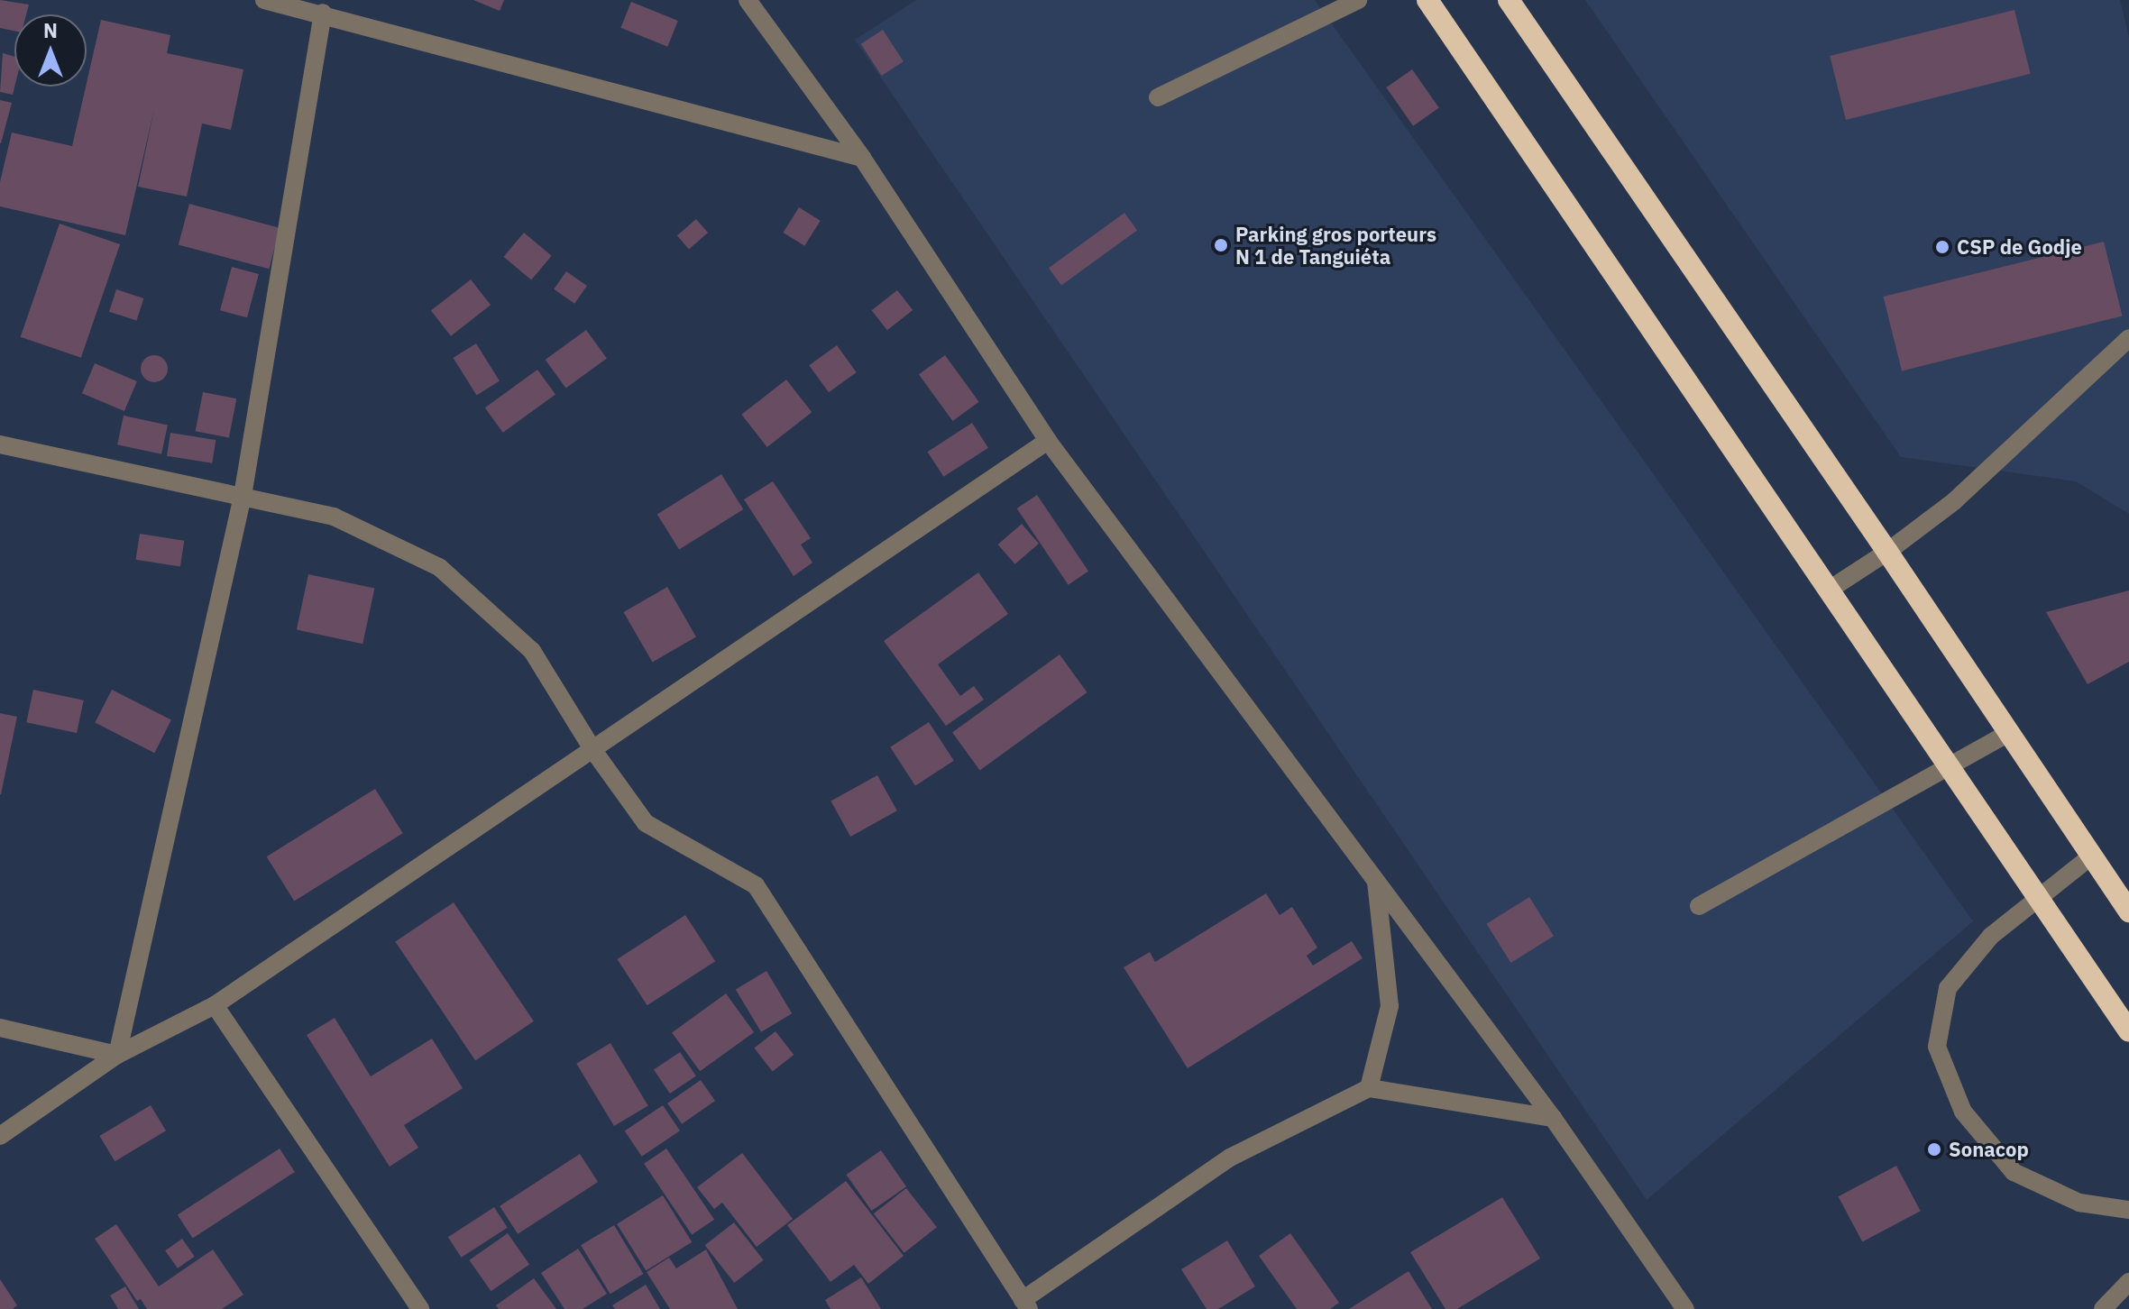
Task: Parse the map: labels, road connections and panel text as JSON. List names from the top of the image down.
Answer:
{
  "places": ["Parking gros porteurs N 1 de Tanguiéta", "CSP de Godje", "Sonacop"],
  "north": "top"
}
